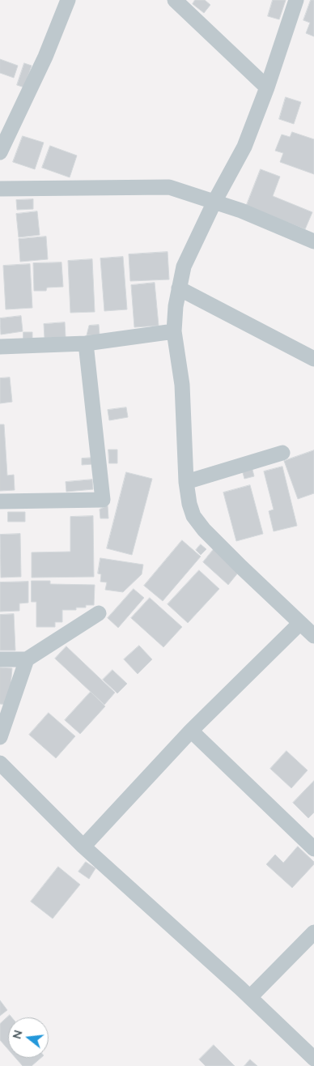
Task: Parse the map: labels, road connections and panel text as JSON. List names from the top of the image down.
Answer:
{
  "north": "left"
}
